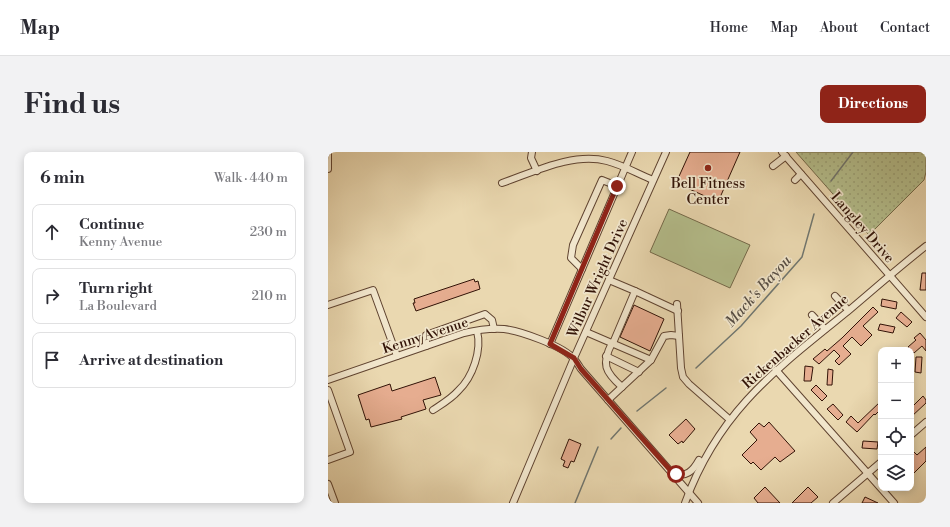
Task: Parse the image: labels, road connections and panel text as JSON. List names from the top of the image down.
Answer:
{
  "streets": {
    "street": [
      "Langley Drive",
      "Wilbur Wright Drive",
      "Kenny Avenue",
      "Rickenbacker Avenue"
    ]
  },
  "crossings": [
    ["Langley Drive", "Rickenbacker Avenue"],
    ["Wilbur Wright Drive", "Kenny Avenue"],
    ["Kenny Avenue", "Rickenbacker Avenue"]
  ],
  "water": ["Mack's Bayou"],
  "places": ["Bell Fitness Center"],
  "page": {
    "header": "Map",
    "nav": [
      "Home",
      "Map",
      "About",
      "Contact"
    ],
    "buttons": "Directions",
    "title": "Find us",
    "heading": ["6 min", "Walk · 440 m"],
    "list": [
      ["Continue", "Kenny Avenue", "230 m"],
      ["Turn right", "La Boulevard", "210 m"],
      "Arrive at destination"
    ],
    "map_buttons": ["+", "−"]
  }
}
